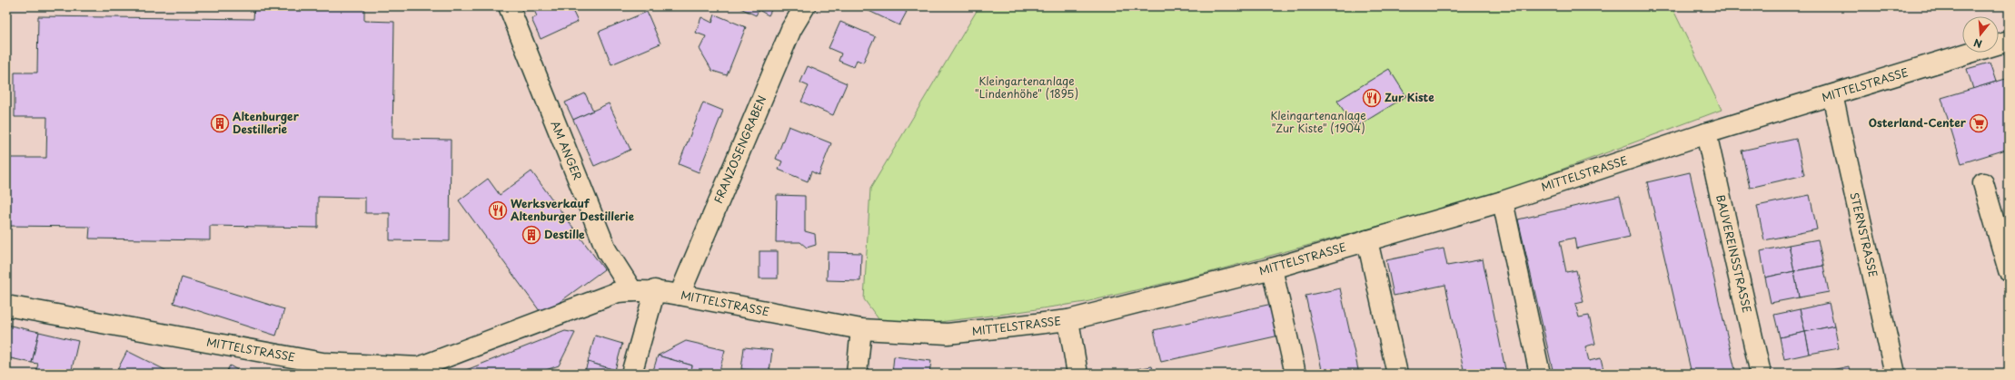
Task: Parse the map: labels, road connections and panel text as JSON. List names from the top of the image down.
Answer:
{
  "streets": {
    "street": [
      "MITTELSTRASSE",
      "FRANZOSENGRABEN",
      "AM ANGER",
      "STERNSTRASSE",
      "BAUVEREINSSTRASSE"
    ]
  },
  "crossings": [
    ["MITTELSTRASSE", "FRANZOSENGRABEN"],
    ["MITTELSTRASSE", "AM ANGER"],
    ["MITTELSTRASSE", "STERNSTRASSE"],
    ["MITTELSTRASSE", "BAUVEREINSSTRASSE"]
  ],
  "parks": ["Kleingartenanlage \"Lindenhöhe\" (1895)", "Kleingartenanlage \"Zur Kiste\" (1904)"],
  "places": {
    "restaurant": ["Zur Kiste", "Werksverkauf Altenburger Destillerie"],
    "building": ["Altenburger Destillerie", "Destille"],
    "supermarket": ["Osterland-Center"]
  },
  "north": "bottom"
}
